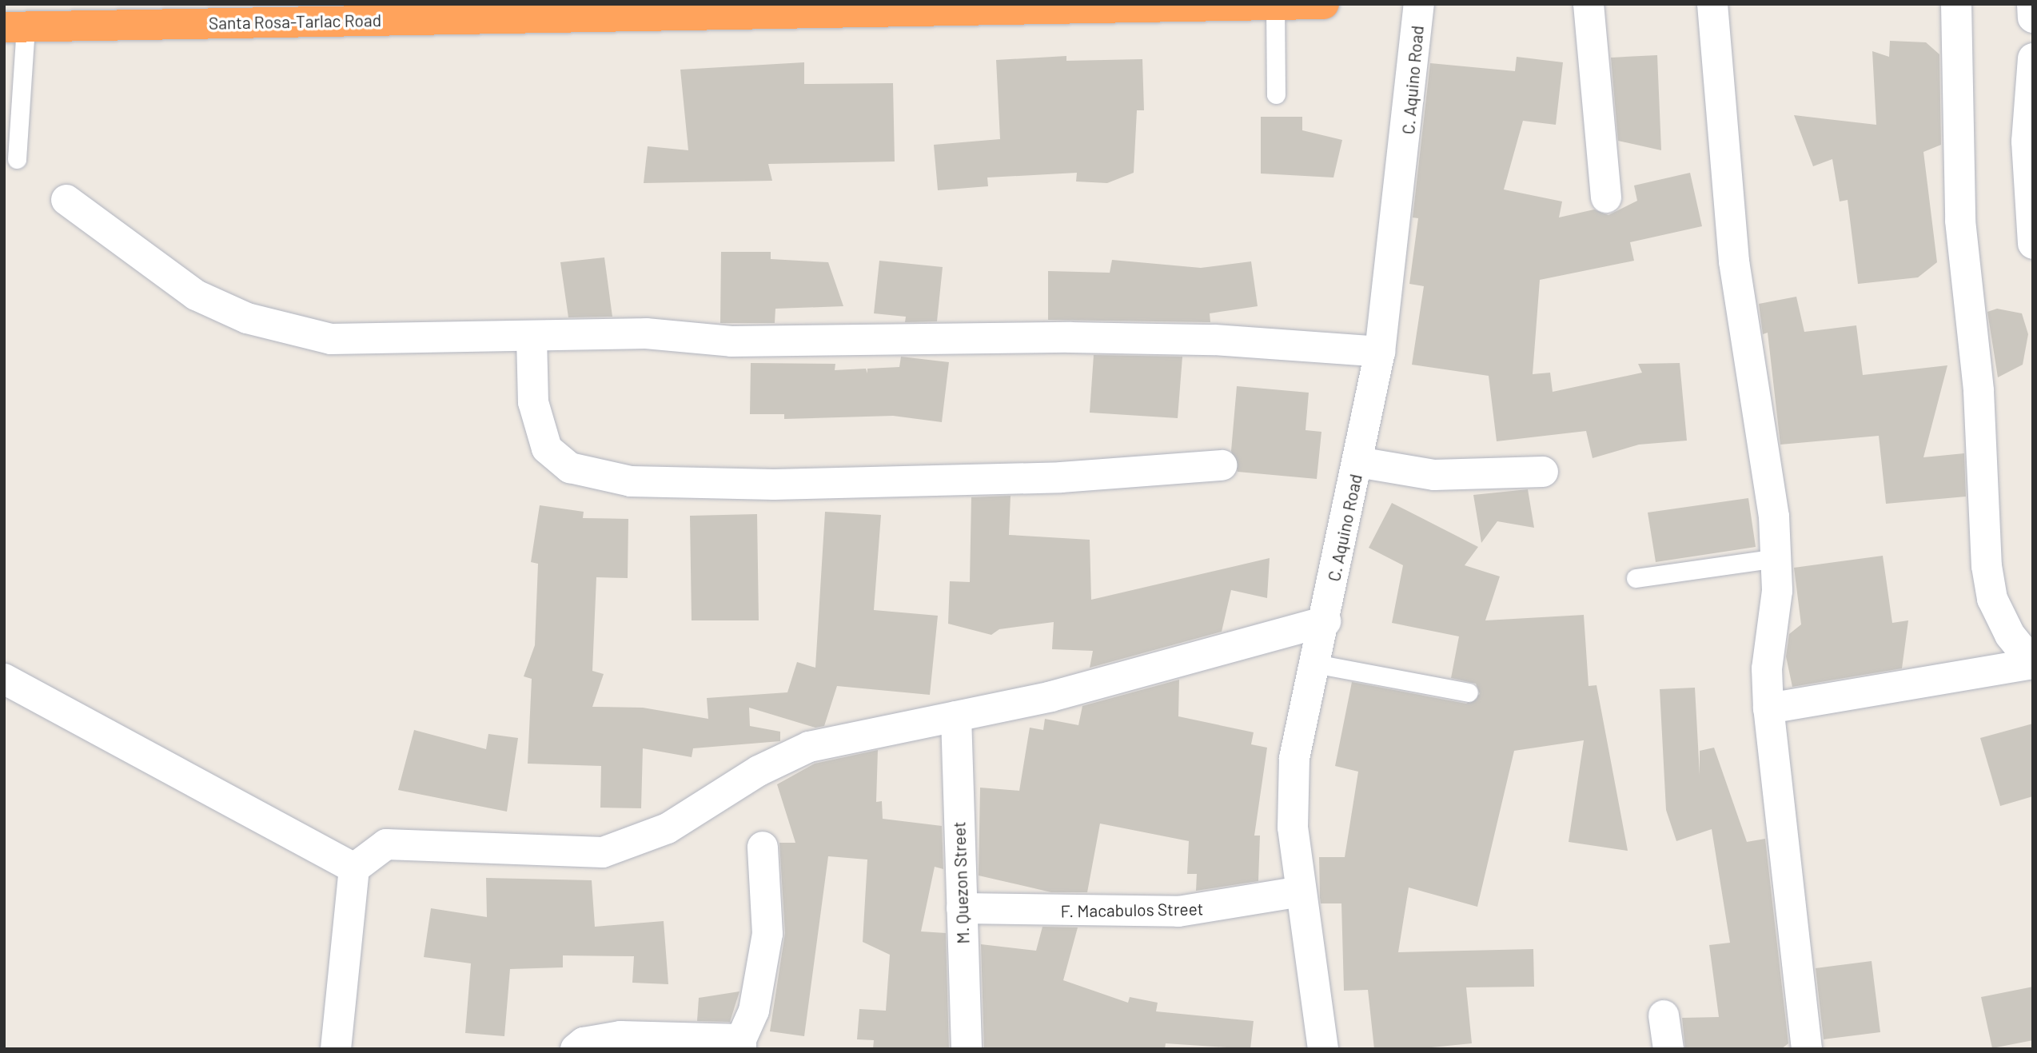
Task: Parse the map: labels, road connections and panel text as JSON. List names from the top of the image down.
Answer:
{
  "streets": {
    "highway": ["Santa Rosa-Tarlac Road"],
    "street": ["C. Aquino Road", "M. Quezon Street", "F. Macabulos Street"]
  },
  "crossings": [
    ["C. Aquino Road", "F. Macabulos Street"],
    ["M. Quezon Street", "F. Macabulos Street"]
  ]
}
